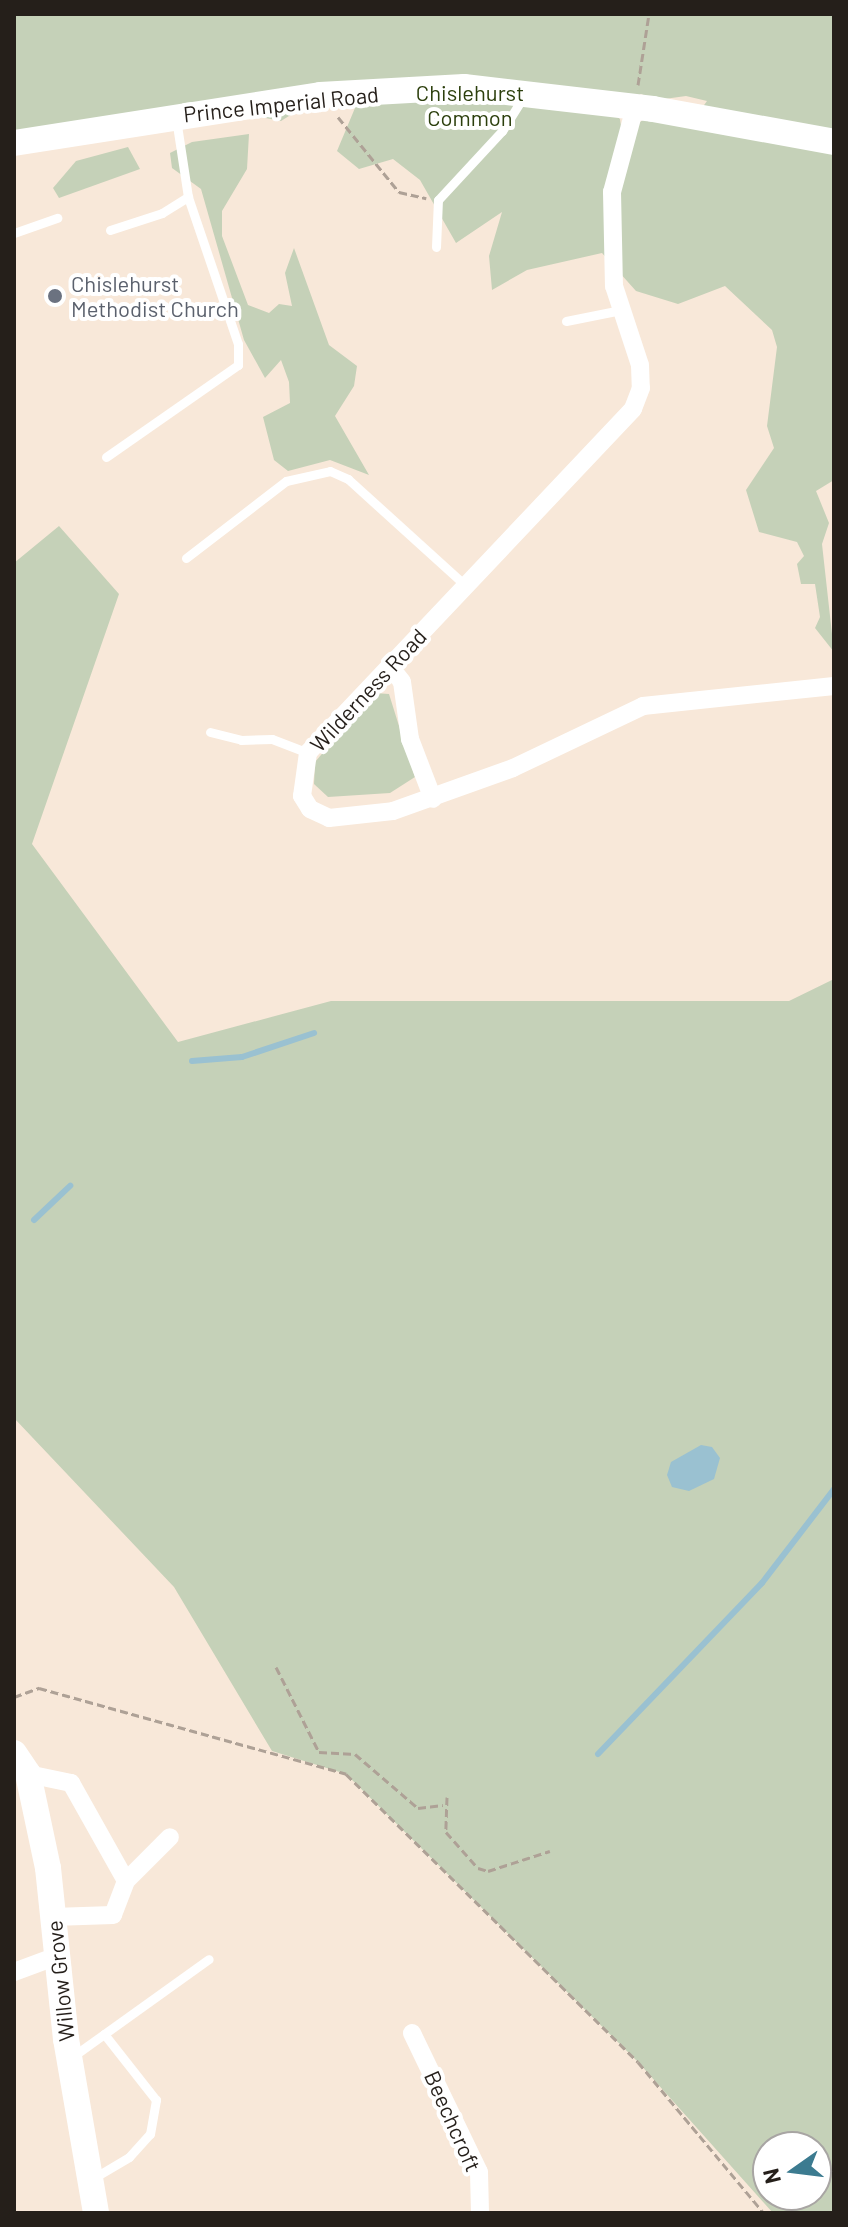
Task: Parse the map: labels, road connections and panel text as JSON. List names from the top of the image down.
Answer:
{
  "streets": {
    "main road": ["Prince Imperial Road", "Willow Grove"],
    "street": ["Wilderness Road", "Beechcroft"]
  },
  "crossings": [
    ["Prince Imperial Road", "Wilderness Road"]
  ],
  "parks": ["Chislehurst Common"],
  "places": ["Chislehurst Methodist Church"],
  "north": "left"
}
